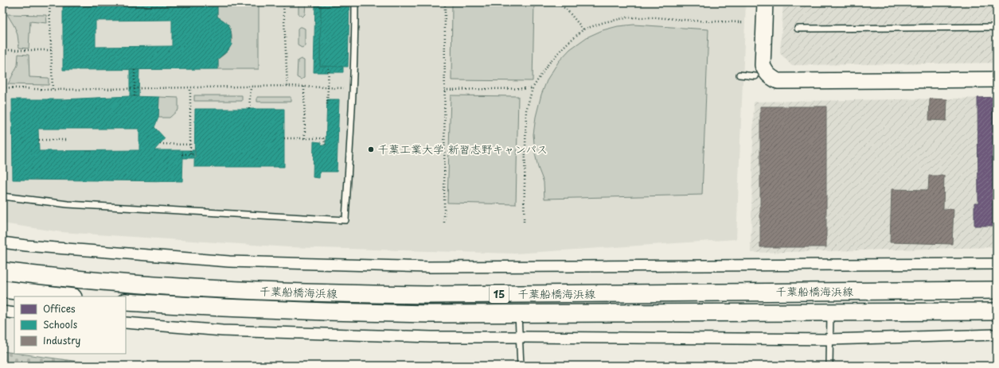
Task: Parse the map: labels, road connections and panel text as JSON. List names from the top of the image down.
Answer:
{
  "streets": {
    "main road": ["千葉船橋海浜線", "15"]
  },
  "places": ["千葉工業大学 新習志野キャンパス"],
  "legend": ["Offices", "Schools", "Industry"]
}
